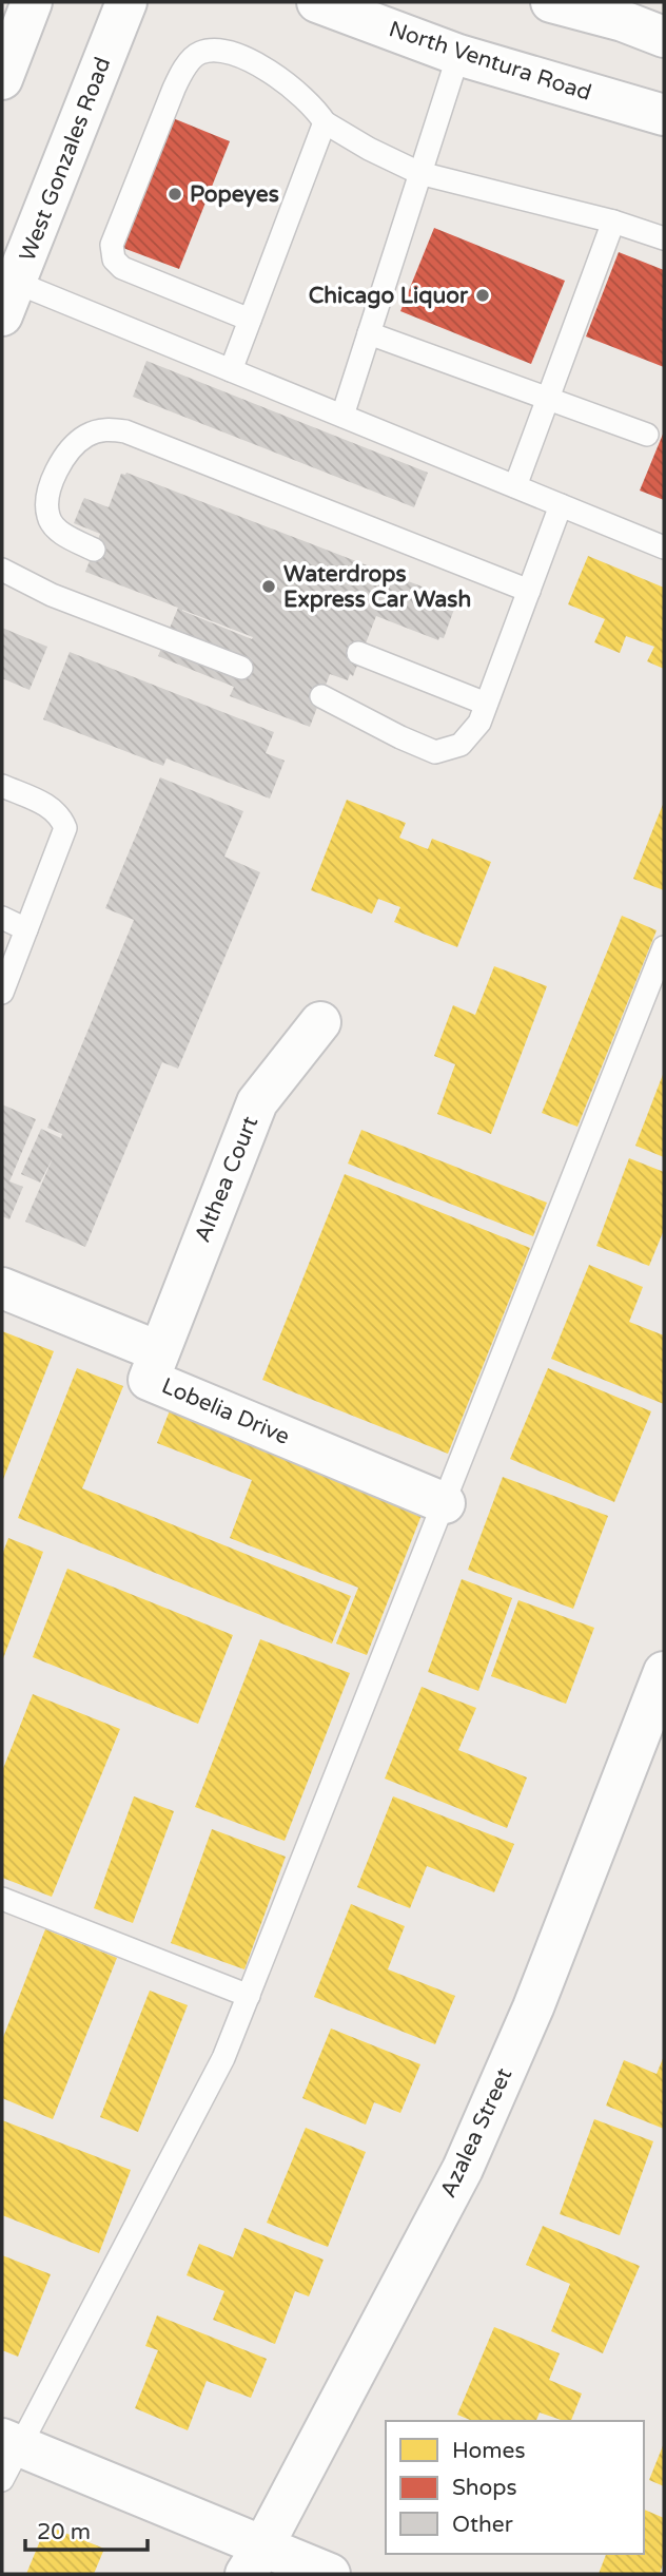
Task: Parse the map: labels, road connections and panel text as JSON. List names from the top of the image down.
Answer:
{
  "streets": {
    "street": [
      "North Ventura Road",
      "West Gonzales Road",
      "Althea Court",
      "Lobelia Drive",
      "Azalea Street"
    ]
  },
  "crossings": [
    ["Althea Court", "Lobelia Drive"]
  ],
  "places": ["Popeyes", "Chicago Liquor", "Waterdrops Express Car Wash"],
  "legend": ["Homes", "Shops", "Other"],
  "scale_bar": "20 m"
}
